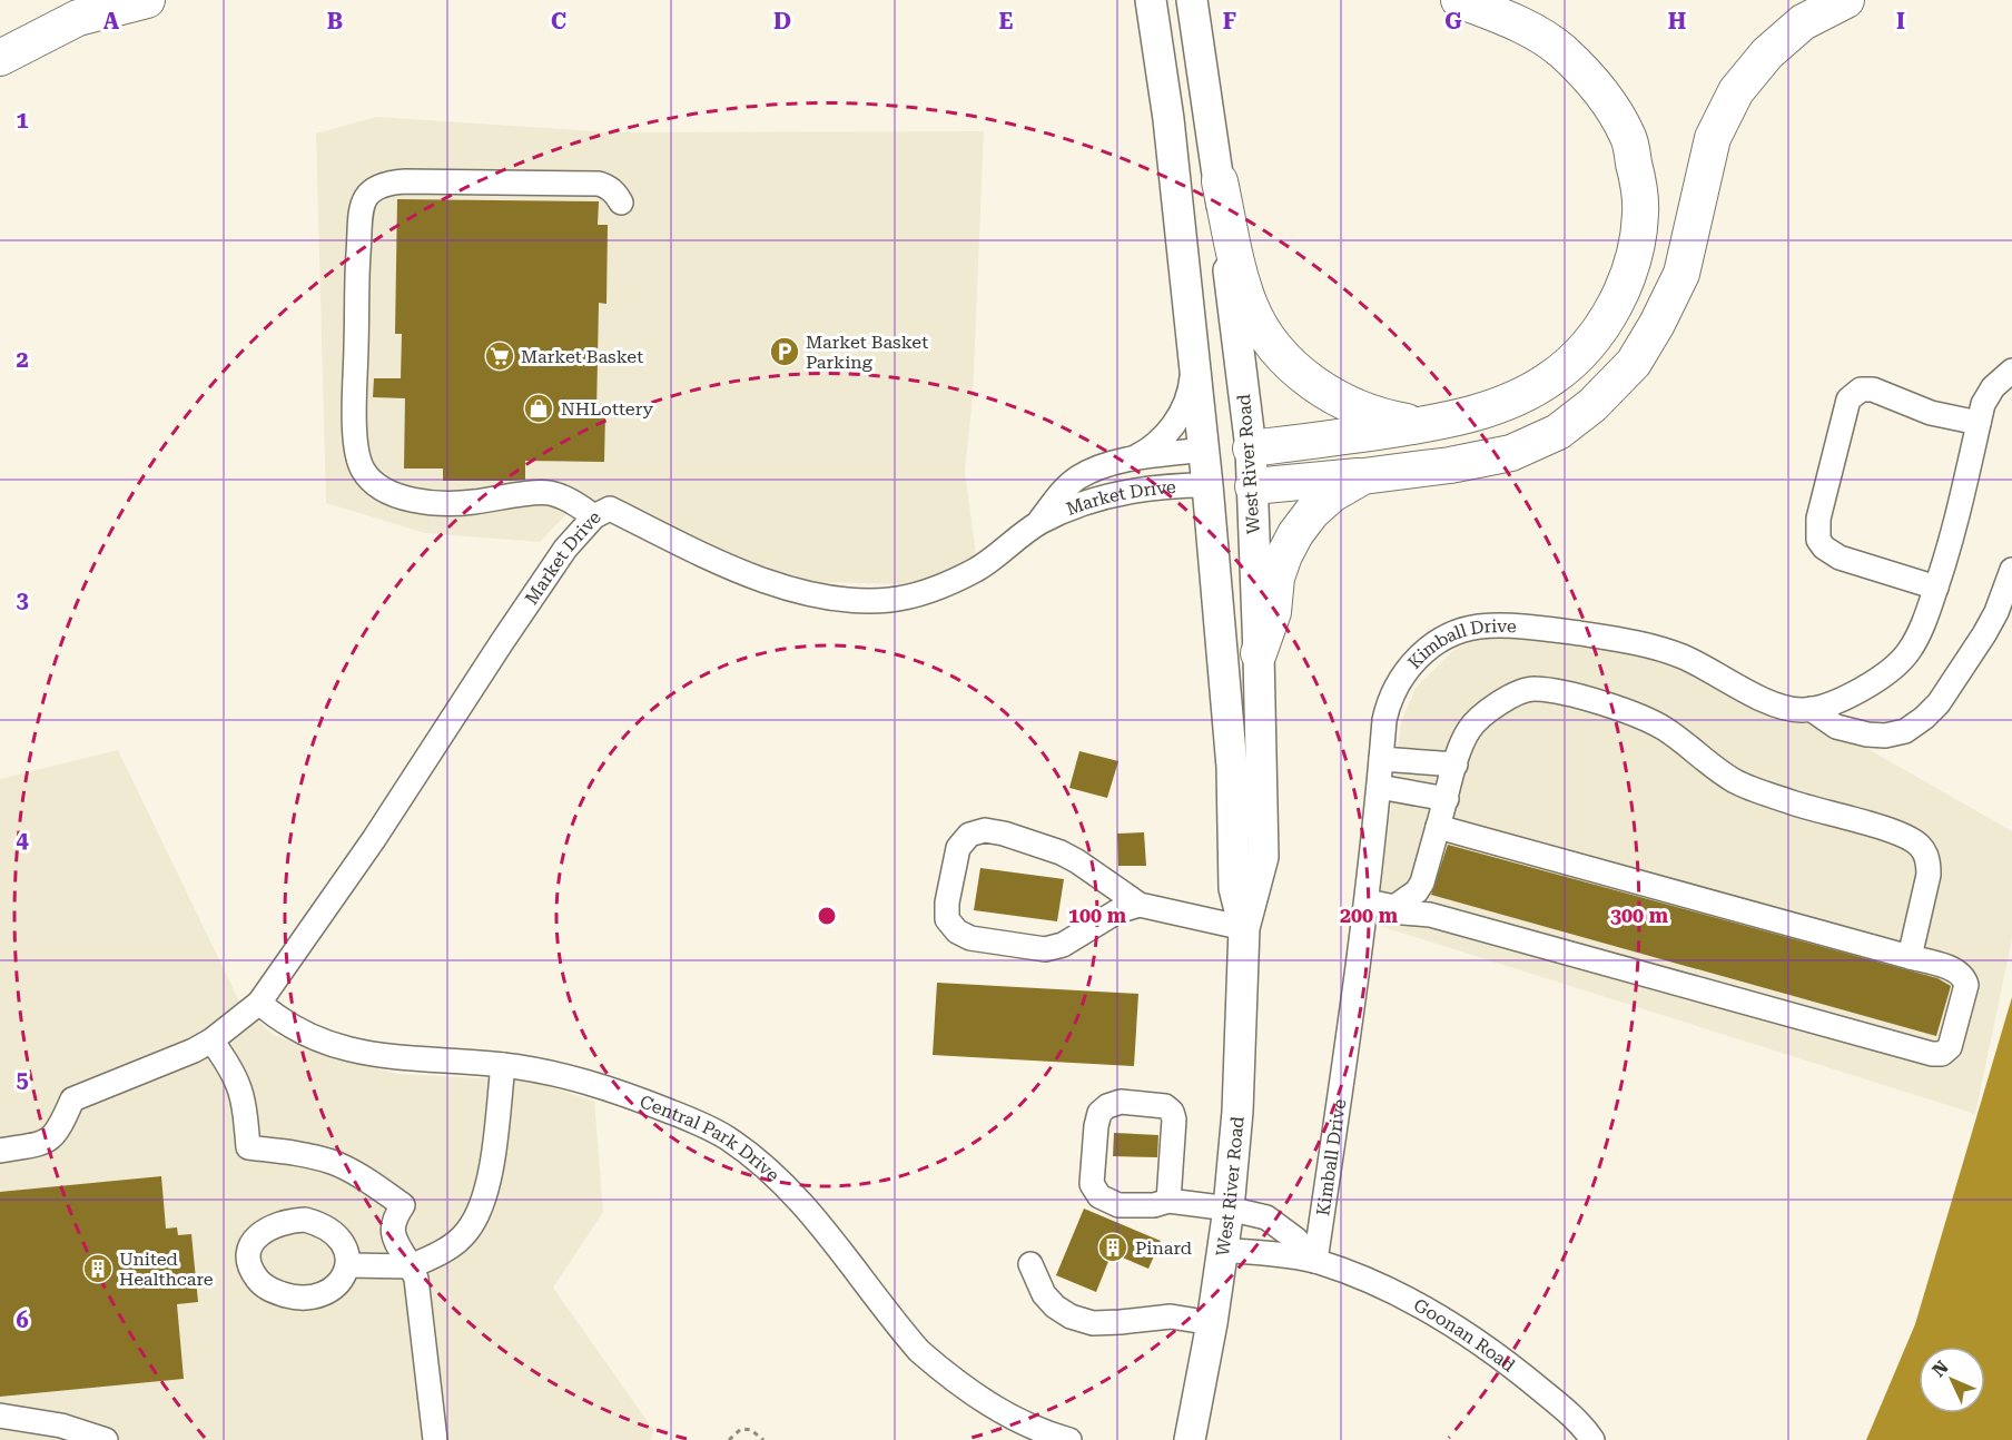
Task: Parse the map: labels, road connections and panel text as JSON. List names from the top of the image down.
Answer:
{
  "streets": {
    "main road": ["West River Road"],
    "street": [
      "Market Drive",
      "Kimball Drive",
      "Central Park Drive",
      "Goonan Road"
    ]
  },
  "crossings": [
    ["West River Road", "Market Drive"],
    ["West River Road", "Goonan Road"],
    ["Market Drive", "Central Park Drive"],
    ["Kimball Drive", "Goonan Road"]
  ],
  "places": {
    "parking": ["Market Basket Parking"],
    "supermarket": ["Market Basket"],
    "shop": ["NHLottery"],
    "building": ["Pinard", "United Healthcare"]
  },
  "north": "top left",
  "grid": {
    "columns": [
      "A",
      "B",
      "C",
      "D",
      "E",
      "F",
      "G",
      "H",
      "I"
    ],
    "rows": [
      "1",
      "2",
      "3",
      "4",
      "5",
      "6"
    ]
  },
  "rings": ["100 m", "200 m", "300 m"]
}
